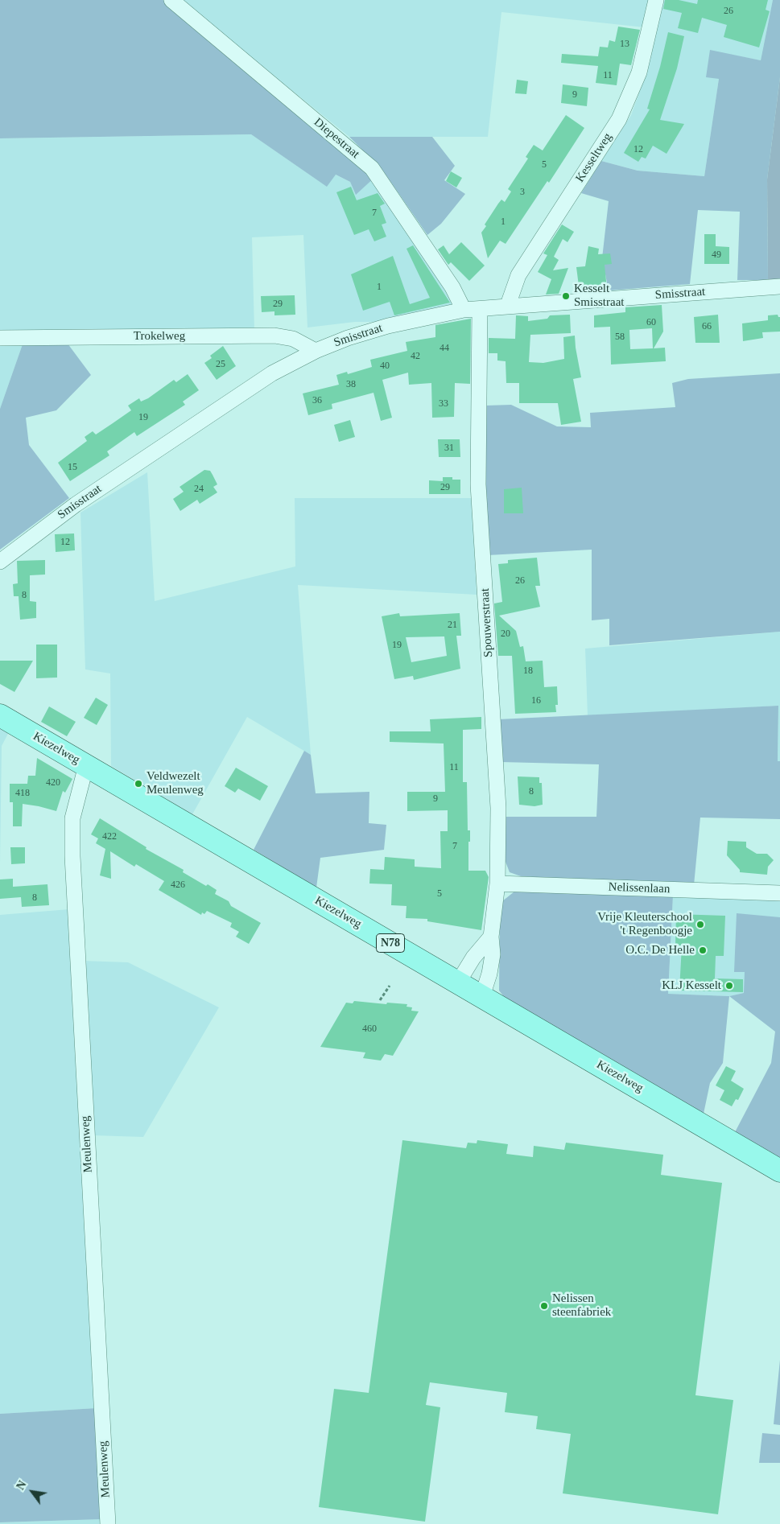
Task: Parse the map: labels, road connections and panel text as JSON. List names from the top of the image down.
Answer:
{
  "streets": {
    "main road": ["Kiezelweg", "N78"],
    "street": [
      "Diepestraat",
      "Kesseltweg",
      "Smisstraat",
      "Trokelweg",
      "Spouwerstraat",
      "Nelissenlaan",
      "Meulenweg"
    ]
  },
  "crossings": [
    ["Diepestraat", "Smisstraat"],
    ["Kesseltweg", "Smisstraat"],
    ["Smisstraat", "Trokelweg"],
    ["Smisstraat", "Spouwerstraat"],
    ["Spouwerstraat", "Kiezelweg"],
    ["Spouwerstraat", "Nelissenlaan"],
    ["Kiezelweg", "Meulenweg"]
  ],
  "places": [
    "Kesselt Smisstraat",
    "Veldwezelt Meulenweg",
    "Vrije Kleuterschool 't Regenboogje",
    "O.C. De Helle",
    "KLJ Kesselt",
    "Nelissen steenfabriek"
  ],
  "house_numbers": [
    "26",
    "13",
    "11",
    "9",
    "12",
    "5",
    "3",
    "7",
    "1",
    "49",
    "1",
    "29",
    "60",
    "66",
    "58",
    "44",
    "42",
    "25",
    "40",
    "38",
    "36",
    "33",
    "19",
    "31",
    "15",
    "29",
    "24",
    "12",
    "26",
    "8",
    "21",
    "20",
    "19",
    "18",
    "16",
    "11",
    "420",
    "8",
    "418",
    "9",
    "422",
    "7",
    "426",
    "5",
    "8",
    "460"
  ],
  "north": "top left"
}
